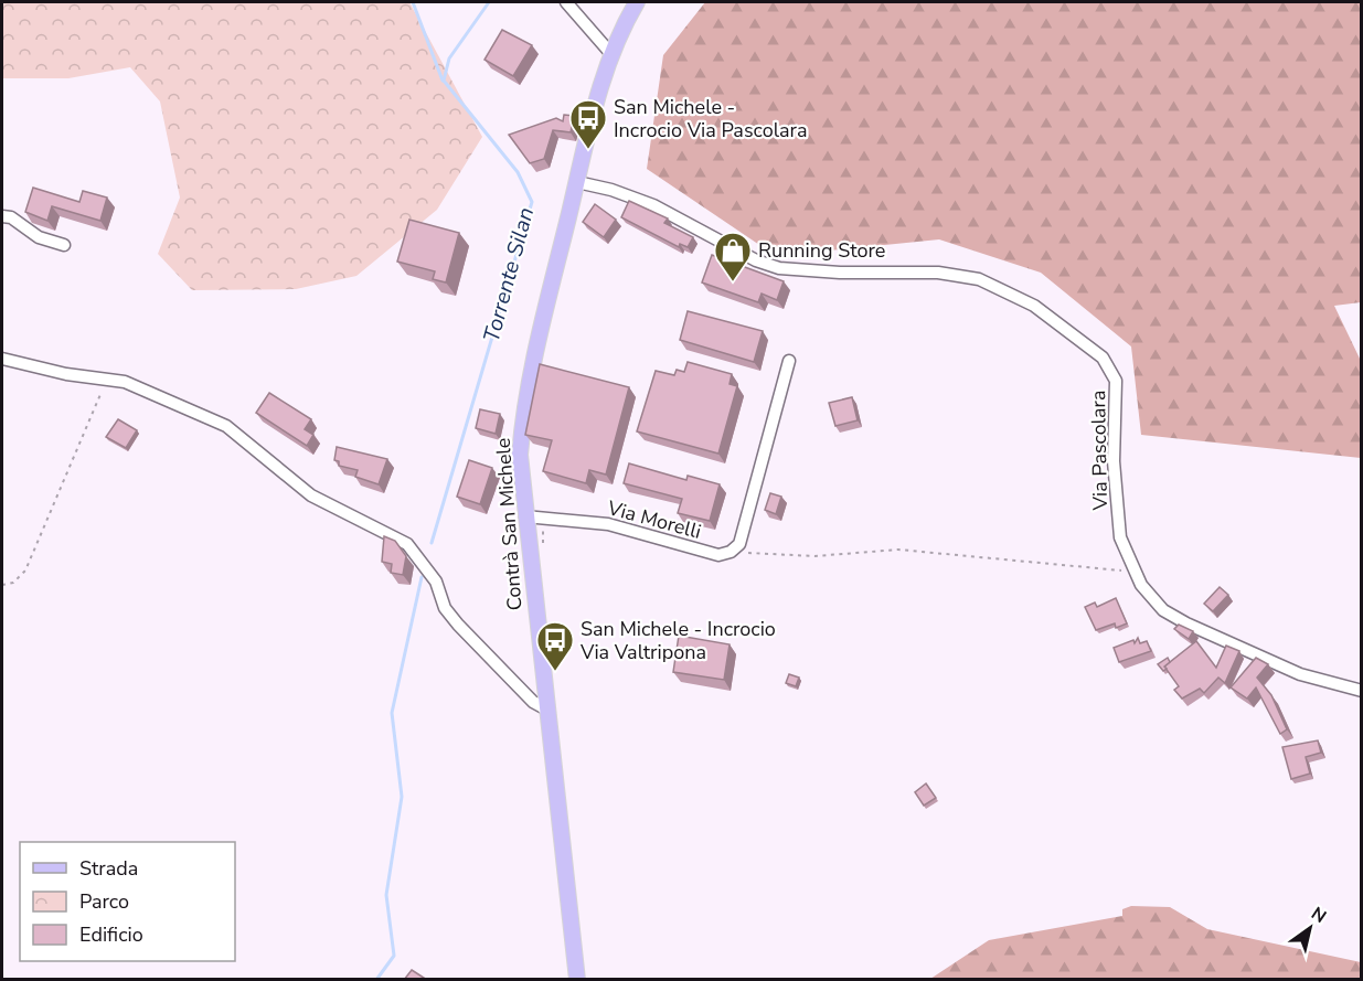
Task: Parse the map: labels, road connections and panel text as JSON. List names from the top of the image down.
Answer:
{
  "streets": {
    "main road": ["Contrà San Michele"],
    "street": ["Via Pascolara", "Via Morelli"]
  },
  "crossings": [
    ["Via Pascolara", "Contrà San Michele"],
    ["Via Morelli", "Contrà San Michele"]
  ],
  "water": ["Torrente Silan"],
  "places": {
    "bus stop": ["San Michele - Incrocio Via Pascolara", "San Michele - Incrocio Via Valtripona"],
    "shop": ["Running Store"]
  },
  "legend": ["Strada", "Parco", "Edificio"],
  "north": "top right"
}
